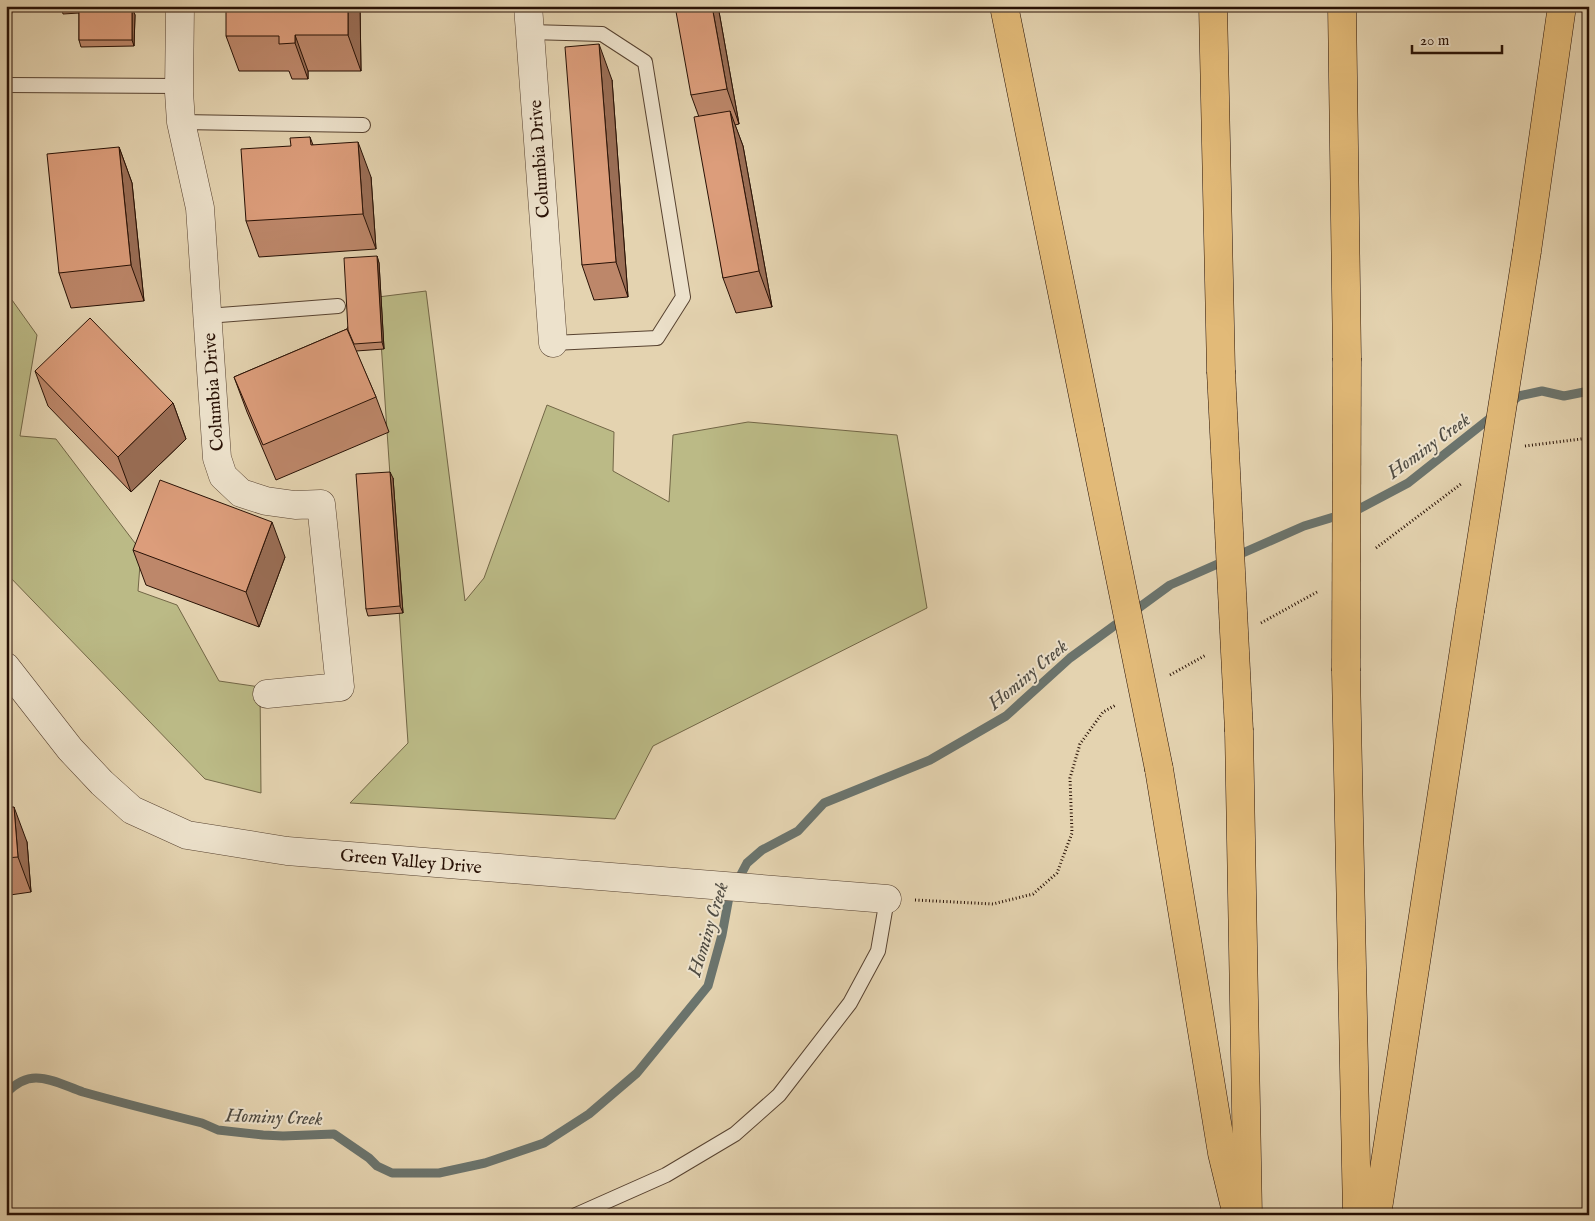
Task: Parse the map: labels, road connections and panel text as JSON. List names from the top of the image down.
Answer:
{
  "streets": {
    "street": ["Columbia Drive", "Green Valley Drive"]
  },
  "water": ["Hominy Creek"],
  "scale_bar": "20 m"
}
